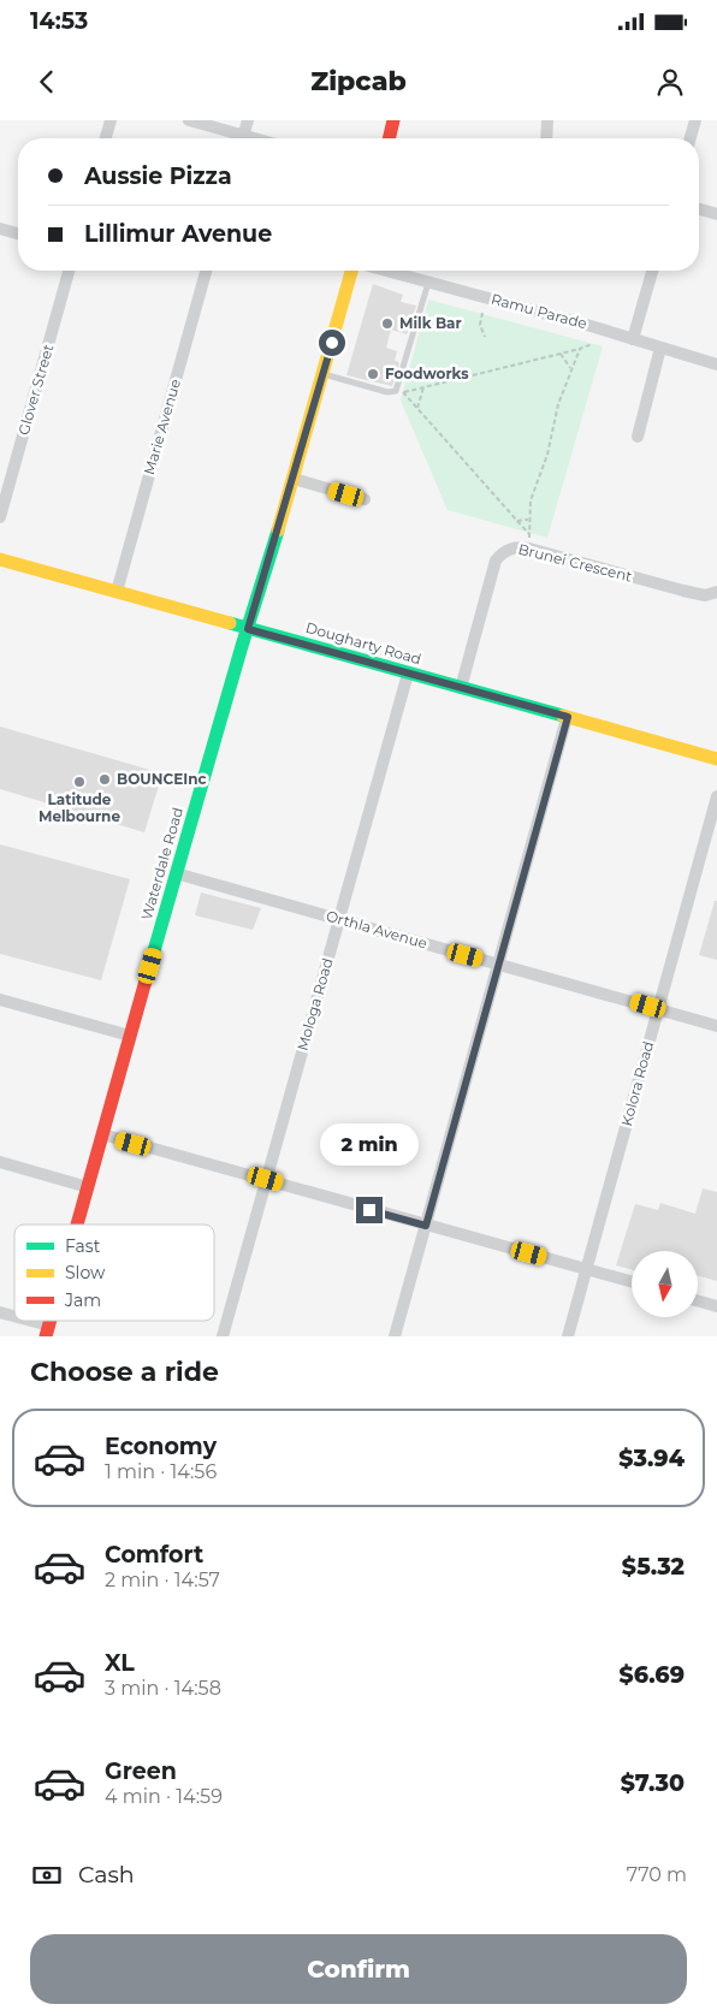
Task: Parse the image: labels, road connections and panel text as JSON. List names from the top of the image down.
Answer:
{
  "streets": {
    "main road": ["Dougharty Road", "Waterdale Road"],
    "street": [
      "Ramu Parade",
      "Glover Street",
      "Marie Avenue",
      "Brunei Crescent",
      "Orthla Avenue",
      "Mologa Road",
      "Kolora Road"
    ]
  },
  "crossings": [
    ["Marie Avenue", "Dougharty Road"],
    ["Brunei Crescent", "Dougharty Road"],
    ["Dougharty Road", "Waterdale Road"],
    ["Dougharty Road", "Mologa Road"],
    ["Waterdale Road", "Orthla Avenue"],
    ["Orthla Avenue", "Mologa Road"],
    ["Orthla Avenue", "Kolora Road"]
  ],
  "places": [
    "Milk Bar",
    "Foodworks",
    "BOUNCEInc",
    "Latitude Melbourne"
  ],
  "legend": ["Fast", "Slow", "Jam"],
  "north": "bottom",
  "page": {
    "status": "14:53",
    "header": "Zipcab",
    "banner": ["Aussie Pizza", "Lillimur Avenue"],
    "bubble": "2 min",
    "heading": "Choose a ride",
    "list": [
      {
        "name": "Economy",
        "note": "1 min · 14:56",
        "value": "$3.94"
      },
      {
        "name": "Comfort",
        "note": "2 min · 14:57",
        "value": "$5.32"
      },
      {
        "name": "XL",
        "note": "3 min · 14:58",
        "value": "$6.69"
      },
      {
        "name": "Green",
        "note": "4 min · 14:59",
        "value": "$7.30"
      }
    ],
    "pay": ["Cash", "770 m"],
    "buttons": "Confirm"
  }
}
